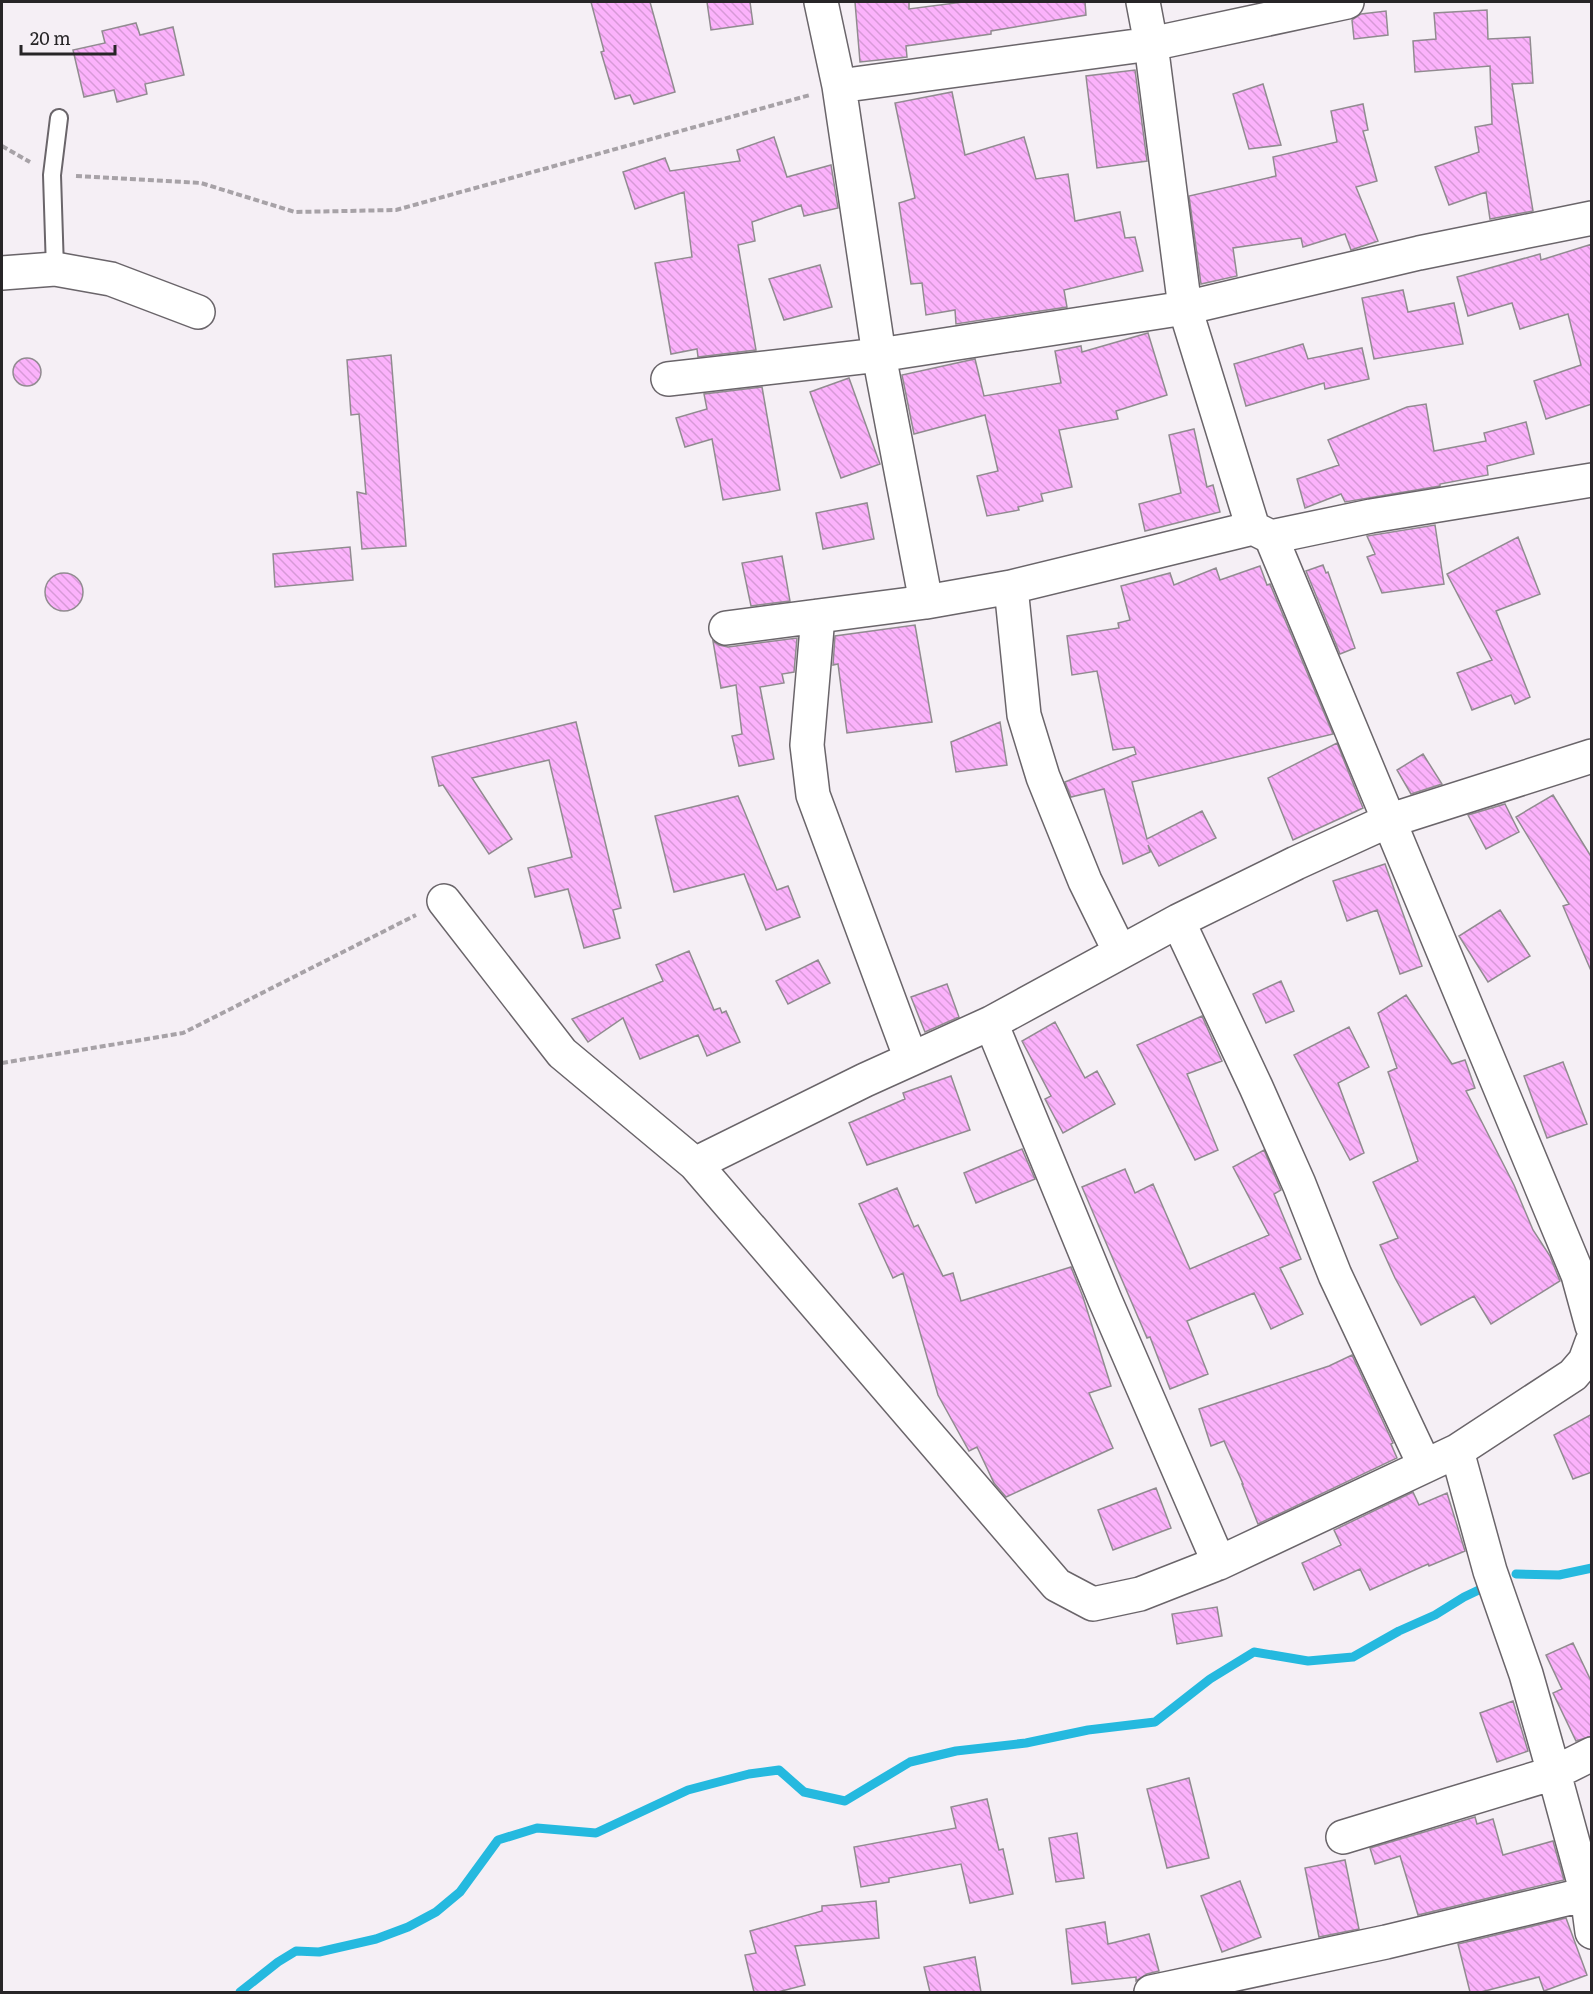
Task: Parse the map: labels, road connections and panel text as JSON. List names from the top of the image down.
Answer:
{
  "scale_bar": "20 m"
}
